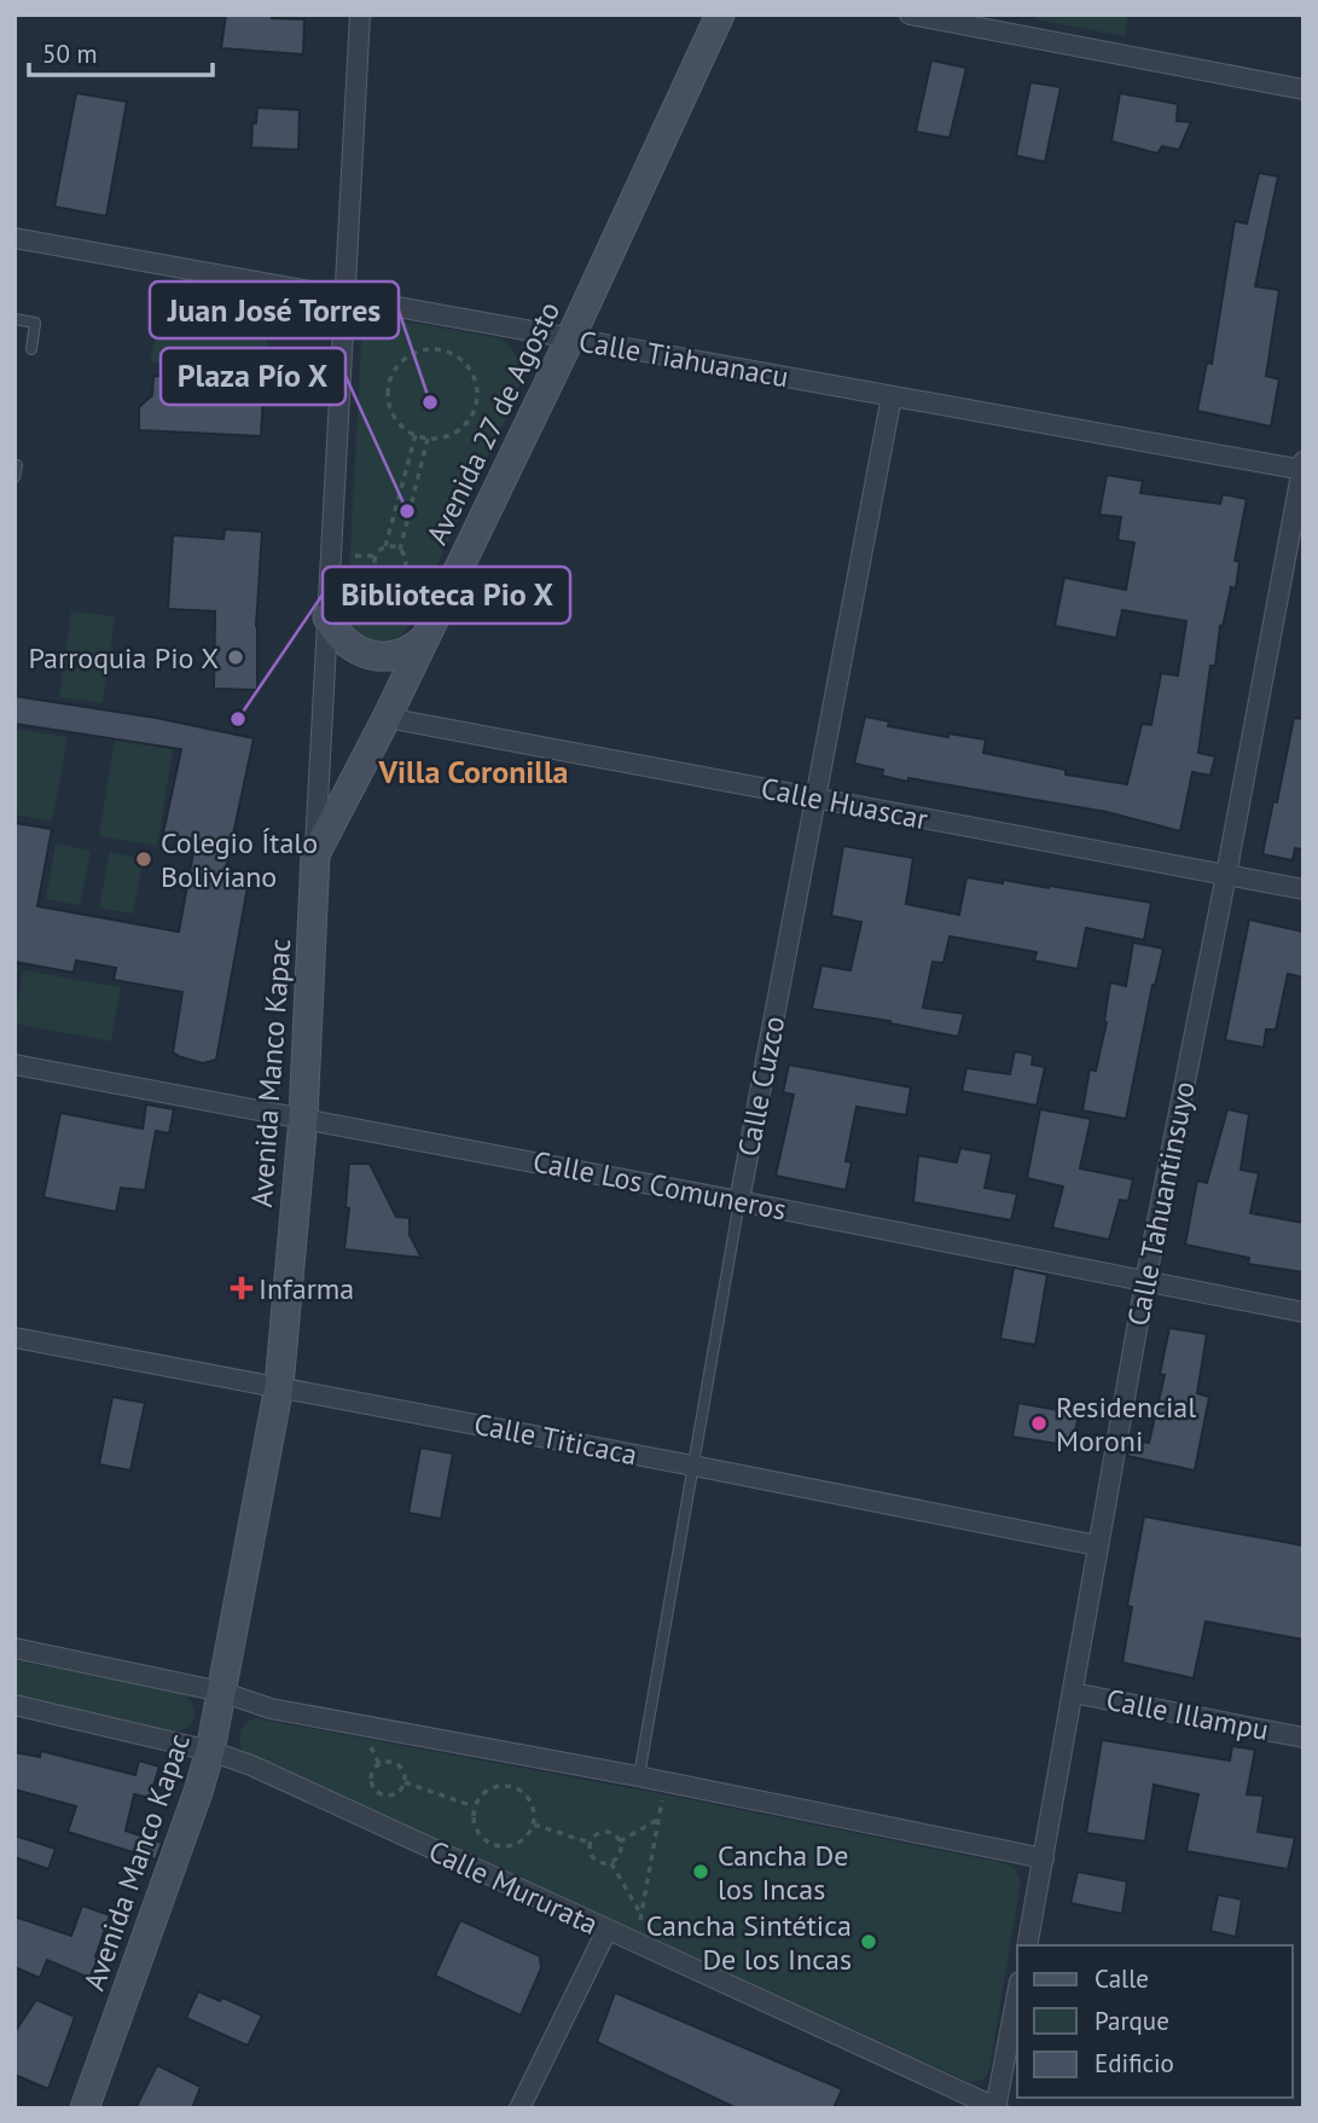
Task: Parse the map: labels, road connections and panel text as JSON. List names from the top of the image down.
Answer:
{
  "streets": {
    "street": [
      "Calle Tiahuanacu",
      "Avenida 27 de Agosto",
      "Calle Huascar",
      "Avenida Manco Kapac",
      "Calle Cuzco",
      "Calle Los Comuneros",
      "Calle Tahuantinsuyo",
      "Calle Titicaca",
      "Calle Illampu",
      "Calle Mururata"
    ]
  },
  "crossings": [
    ["Calle Tiahuanacu", "Avenida 27 de Agosto"],
    ["Calle Tiahuanacu", "Avenida Manco Kapac"],
    ["Calle Tiahuanacu", "Calle Cuzco"],
    ["Calle Tiahuanacu", "Calle Tahuantinsuyo"],
    ["Avenida 27 de Agosto", "Calle Huascar"],
    ["Avenida 27 de Agosto", "Avenida Manco Kapac"],
    ["Calle Huascar", "Calle Cuzco"],
    ["Calle Huascar", "Calle Tahuantinsuyo"],
    ["Avenida Manco Kapac", "Calle Los Comuneros"],
    ["Avenida Manco Kapac", "Calle Titicaca"],
    ["Avenida Manco Kapac", "Calle Mururata"],
    ["Calle Cuzco", "Calle Los Comuneros"],
    ["Calle Cuzco", "Calle Titicaca"],
    ["Calle Los Comuneros", "Calle Tahuantinsuyo"],
    ["Calle Tahuantinsuyo", "Calle Titicaca"],
    ["Calle Tahuantinsuyo", "Calle Illampu"]
  ],
  "districts": ["Villa Coronilla"],
  "places": {
    "other": [
      "Juan José Torres",
      "Plaza Pío X",
      "Parroquia Pio X",
      "Biblioteca Pio X",
      "Colegio Ítalo Boliviano",
      "Residencial Moroni",
      "Cancha De los Incas",
      "Cancha Sintética De los Incas"
    ],
    "health": ["Infarma"]
  },
  "legend": ["Calle", "Parque", "Edificio"],
  "scale_bar": "50 m"
}
